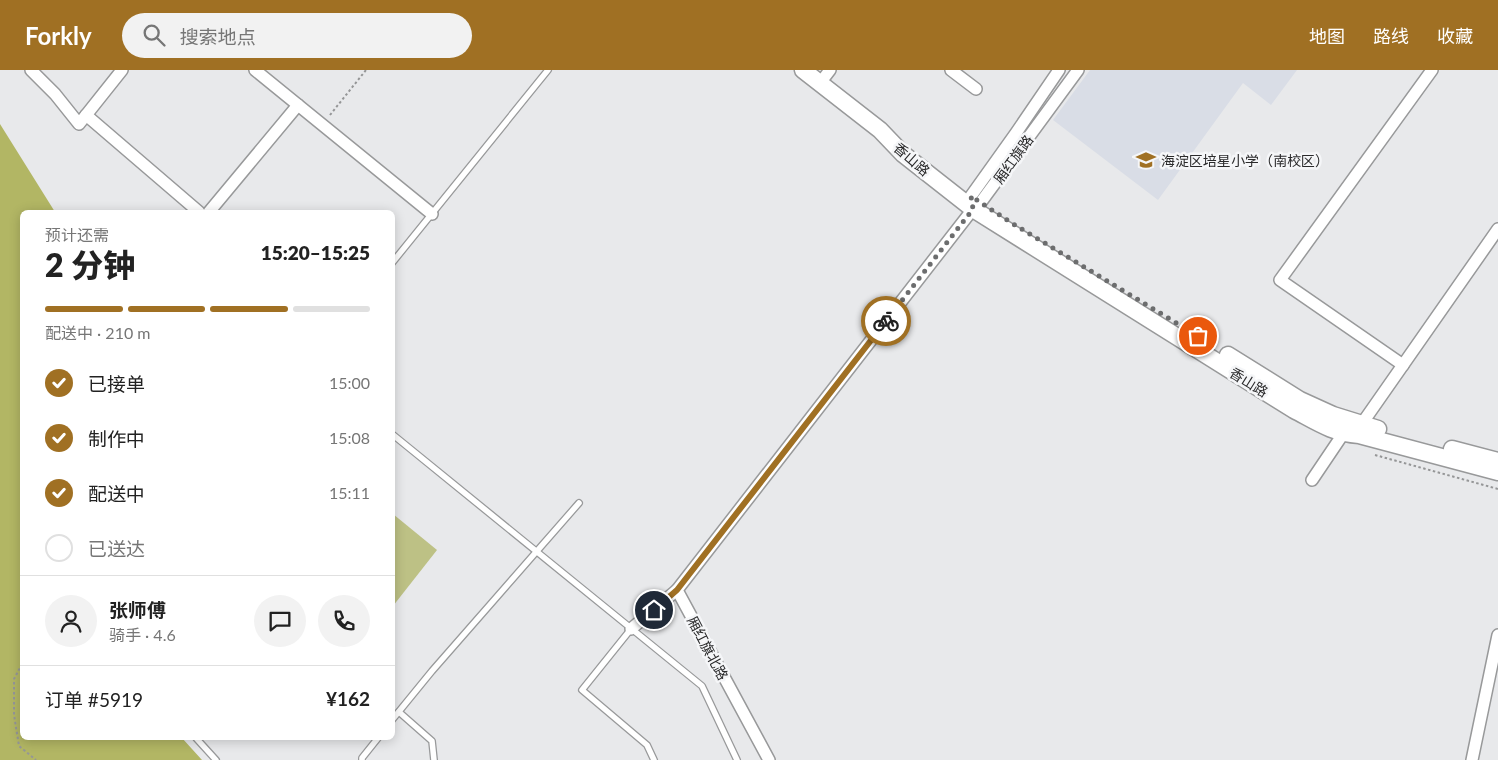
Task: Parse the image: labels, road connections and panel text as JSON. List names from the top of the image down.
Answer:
{
  "streets": {
    "street": ["香山路", "厢红旗路", "厢红旗北路"]
  },
  "crossings": [
    ["香山路", "厢红旗路"]
  ],
  "places": {
    "school or university": ["海淀区培星小学（南校区）"]
  },
  "page": {
    "header": "Forkly",
    "search": "搜索地点",
    "nav": ["地图", "路线", "收藏"],
    "heading": ["2 分钟", "预计还需", "15:20–15:25"],
    "panel": [
      "张师傅",
      "骑手 · 4.6",
      "订单 #5919",
      "¥162"
    ],
    "bar": "配送中 · 210 m",
    "list": [
      ["已接单", "15:00"],
      ["制作中", "15:08"],
      ["配送中", "15:11"],
      "已送达"
    ]
  }
}
